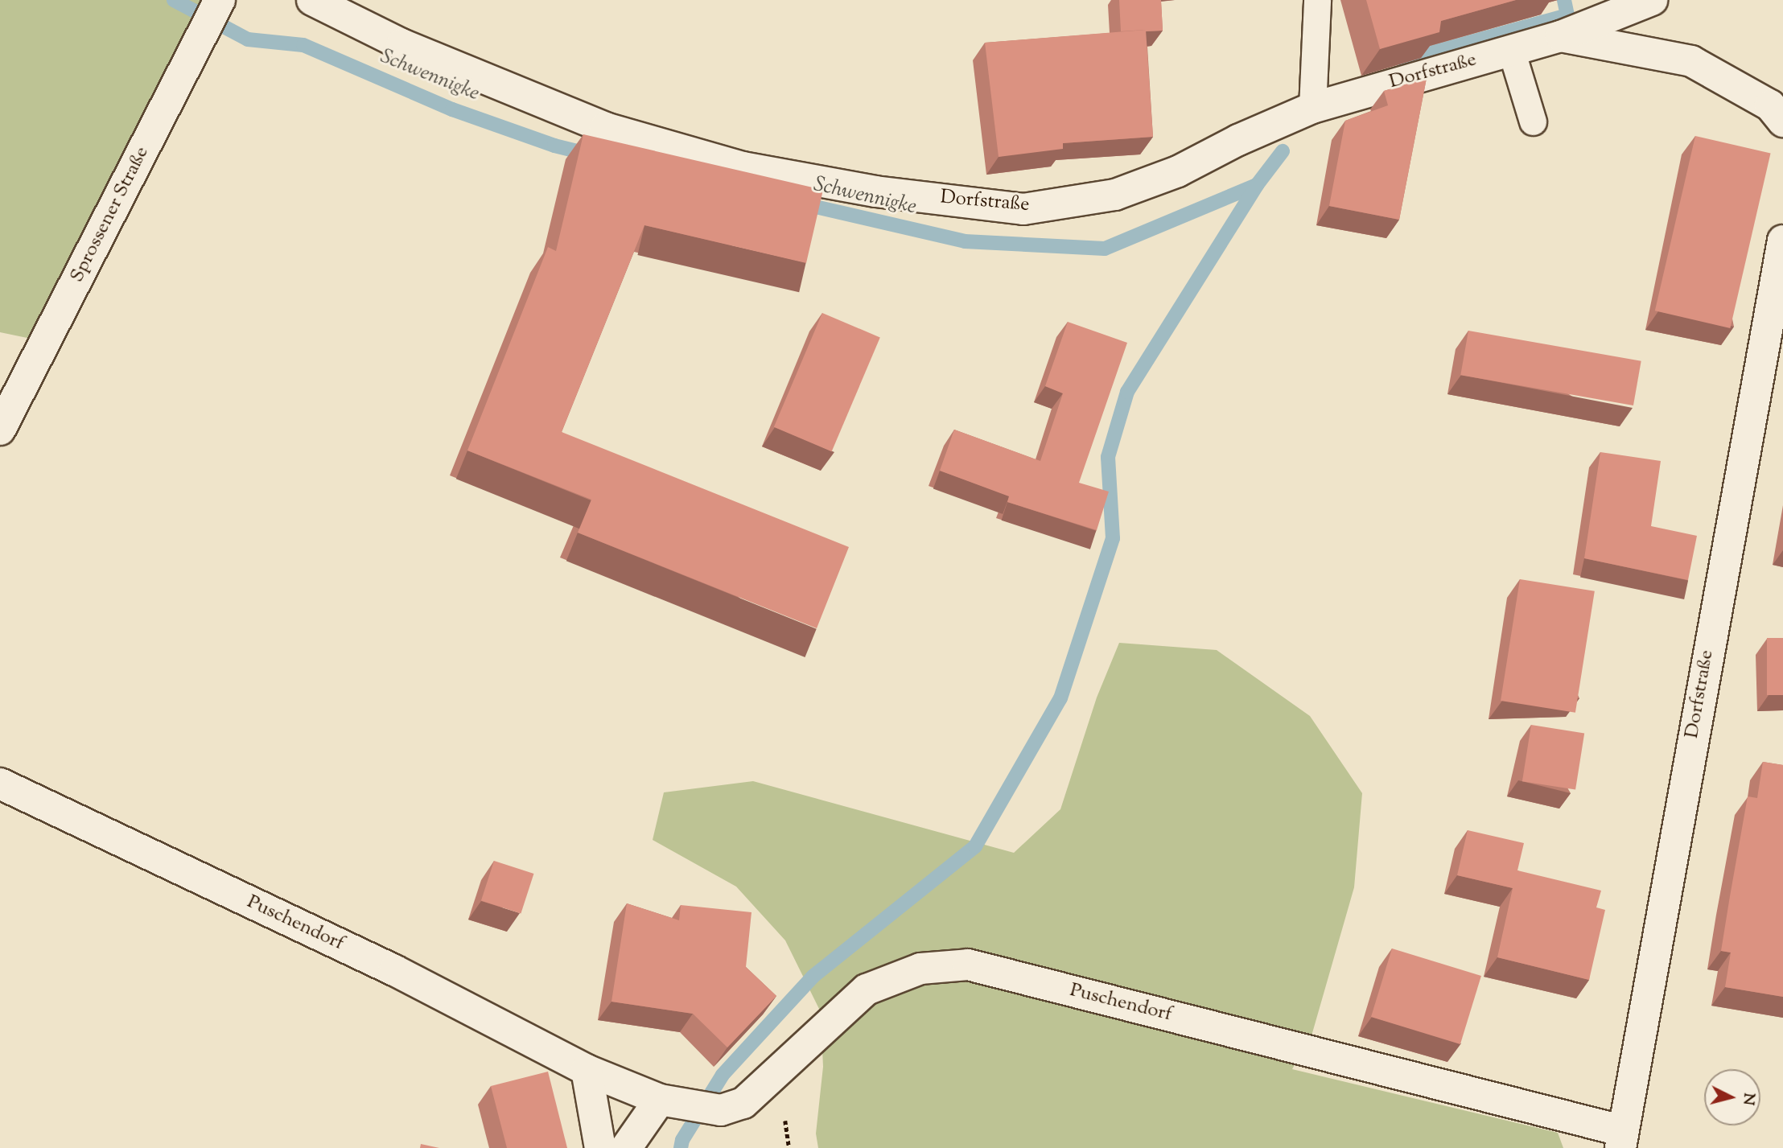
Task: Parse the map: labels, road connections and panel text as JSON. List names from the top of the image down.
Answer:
{
  "streets": {
    "street": ["Dorfstraße", "Sprossener Straße", "Puschendorf"]
  },
  "crossings": [
    ["Dorfstraße", "Puschendorf"]
  ],
  "water": ["Schwennigke"],
  "north": "right"
}
